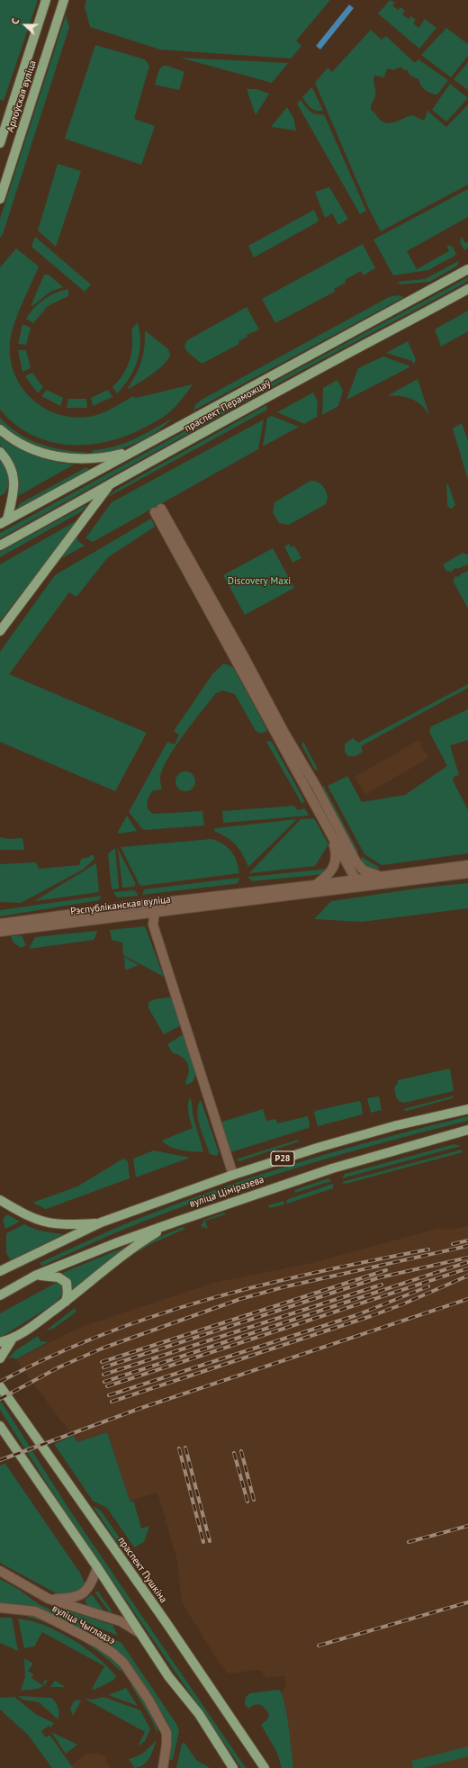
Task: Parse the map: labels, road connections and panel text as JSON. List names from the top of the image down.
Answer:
{
  "streets": {
    "main road": [
      "Арлоўская вуліца",
      "праспект Пераможцаў",
      "Р28",
      "вуліца Ціміразева",
      "праспект Пушкіна"
    ],
    "street": ["Рэспубліканская вуліца", "вуліца Чыгладзэ"]
  },
  "parks": ["Discovery Maxi"],
  "north": "left"
}
